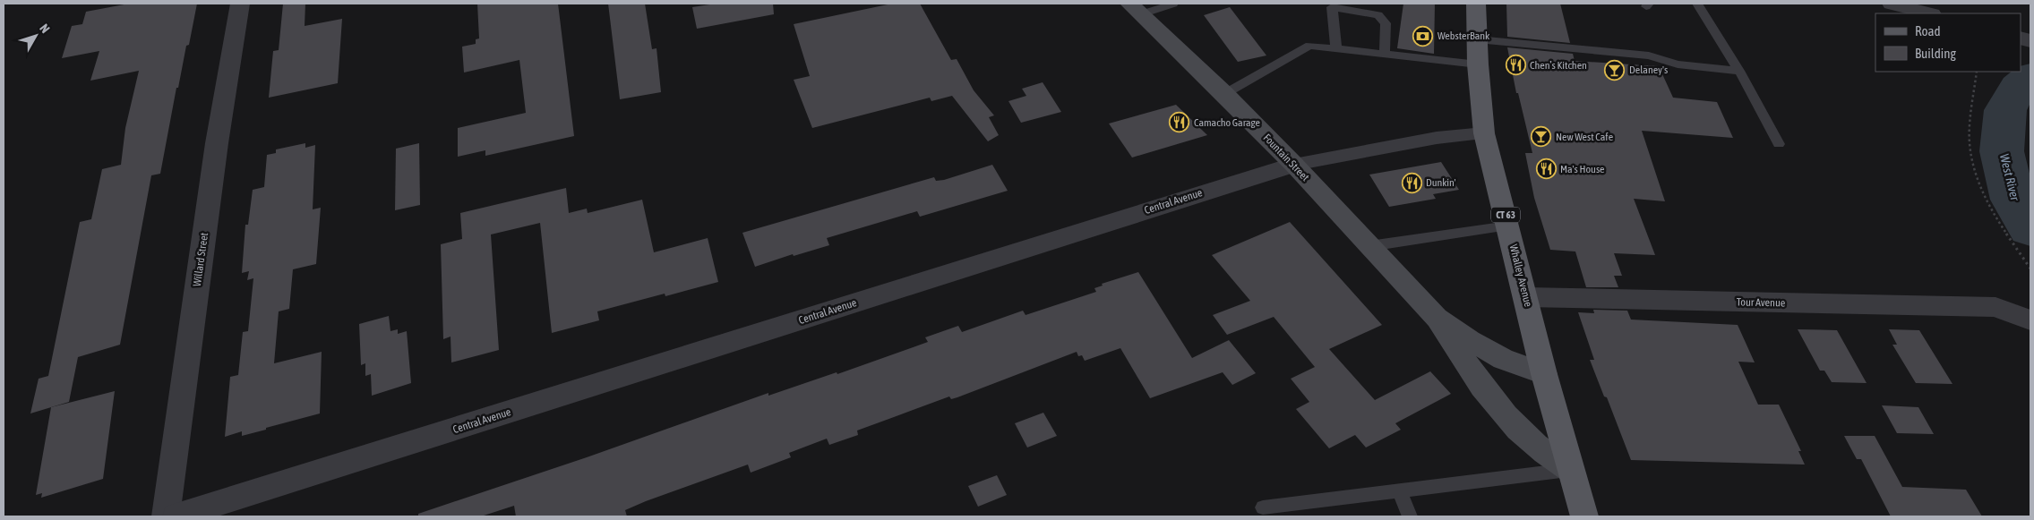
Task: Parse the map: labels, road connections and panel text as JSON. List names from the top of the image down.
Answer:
{
  "streets": {
    "main road": ["Fountain Street", "CT 63", "Whalley Avenue"],
    "street": ["Central Avenue", "Willard Street", "Tour Avenue"]
  },
  "crossings": [
    ["Fountain Street", "Central Avenue"],
    ["Fountain Street", "Whalley Avenue"],
    ["Central Avenue", "Whalley Avenue"],
    ["Whalley Avenue", "Tour Avenue"]
  ],
  "water": ["West River"],
  "places": {
    "bank": ["WebsterBank"],
    "restaurant": [
      "Chen’s Kitchen",
      "Camacho Garage",
      "Ma's House",
      "Dunkin'"
    ],
    "bar": ["Delaney's", "New West Cafe"]
  },
  "legend": ["Road", "Building"],
  "north": "top right"
}
